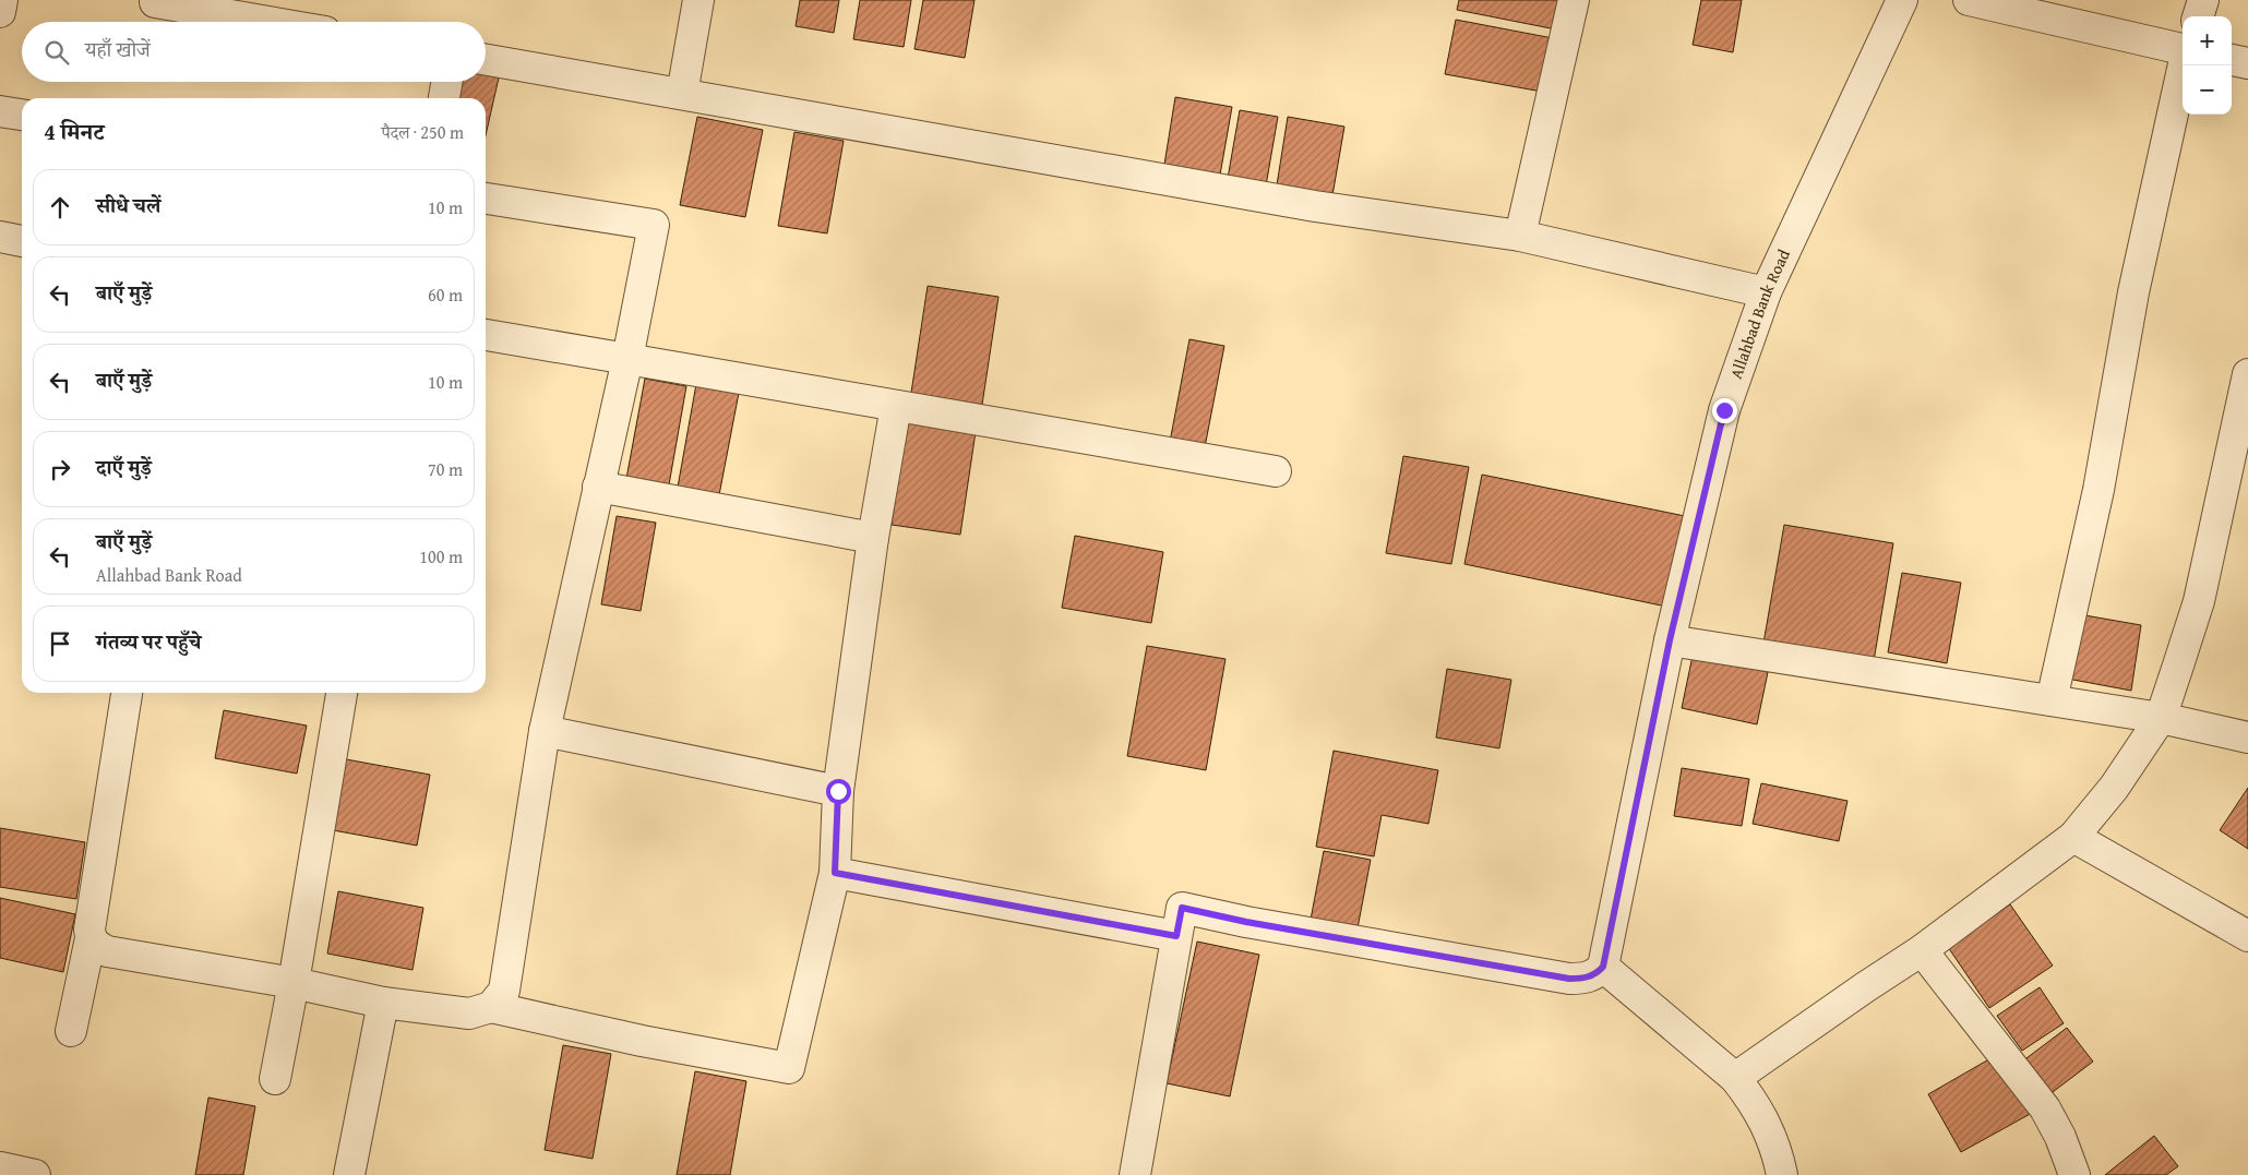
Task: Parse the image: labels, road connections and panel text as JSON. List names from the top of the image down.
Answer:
{
  "streets": {
    "street": ["Allahbad Bank Road"]
  },
  "page": {
    "map_buttons": ["+", "−"],
    "search": "यहाँ खोजें",
    "heading": ["4 मिनट", "पैदल · 250 m"],
    "list": [
      ["सीधे चलें", "10 m"],
      ["बाएँ मुड़ें", "60 m"],
      ["बाएँ मुड़ें", "10 m"],
      ["दाएँ मुड़ें", "70 m"],
      ["बाएँ मुड़ें", "Allahbad Bank Road", "100 m"],
      "गंतव्य पर पहुँचे"
    ]
  }
}
